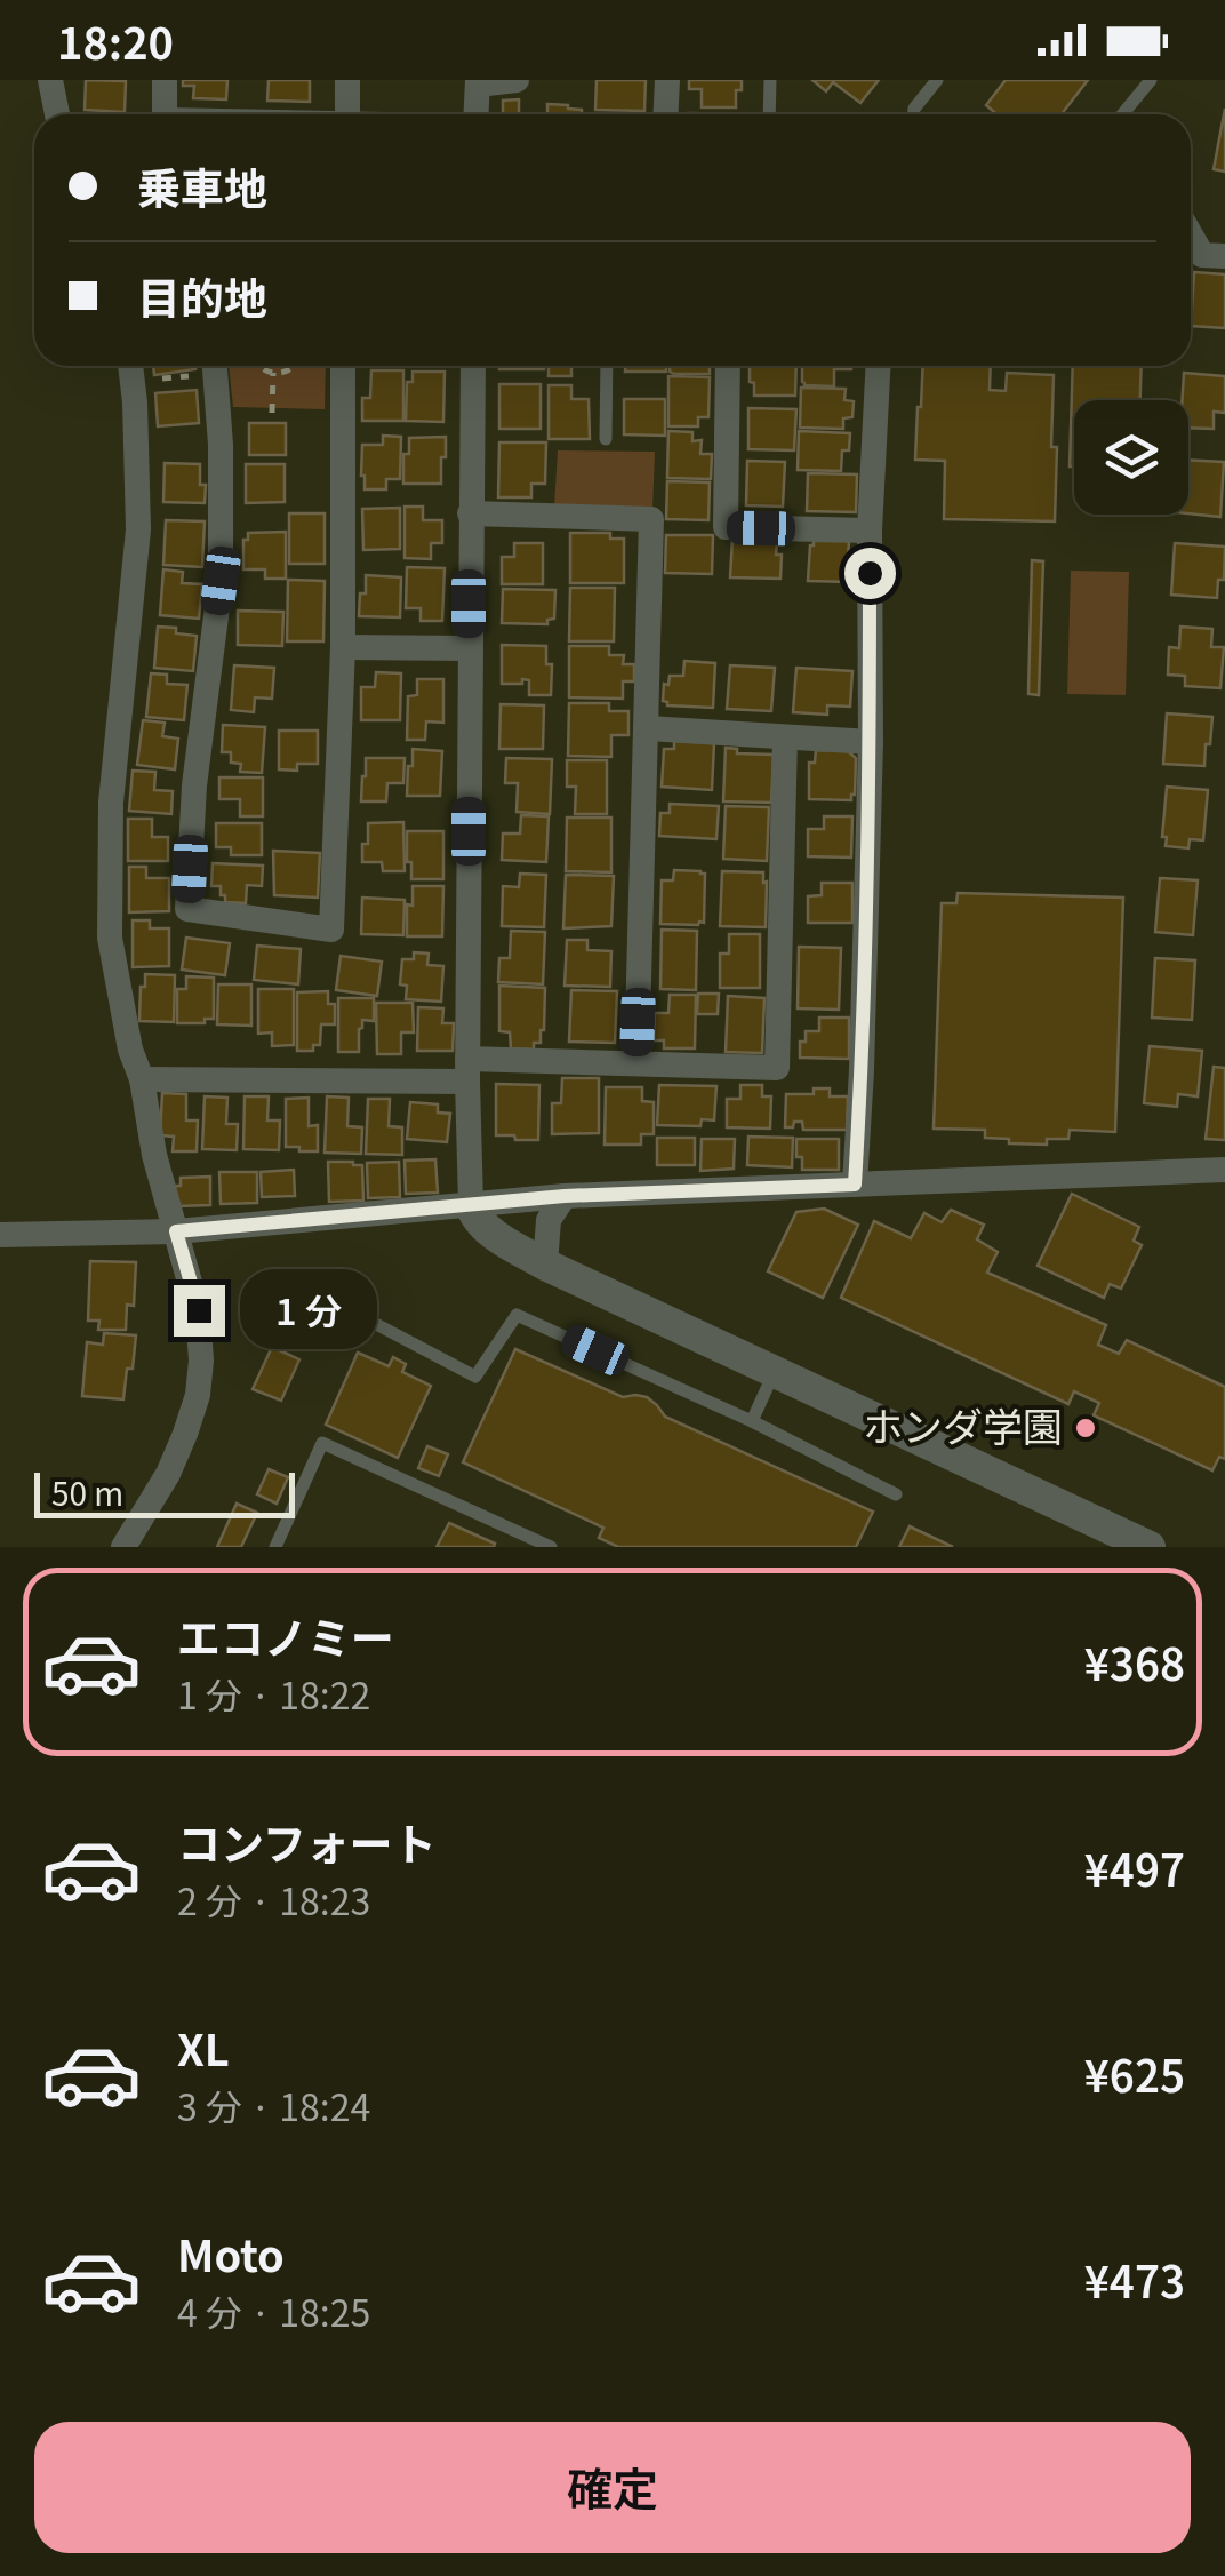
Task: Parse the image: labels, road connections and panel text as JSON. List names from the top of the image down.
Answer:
{
  "places": ["ホンダ学園"],
  "scale_bar": "50 m",
  "page": {
    "status": "18:20",
    "banner": ["乗車地", "目的地"],
    "bubble": "1 分",
    "scale": "50 m",
    "list": [
      {
        "name": "エコノミー",
        "note": "1 分 · 18:22",
        "value": "¥368"
      },
      {
        "name": "コンフォート",
        "note": "2 分 · 18:23",
        "value": "¥497"
      },
      {
        "name": "XL",
        "note": "3 分 · 18:24",
        "value": "¥625"
      },
      {
        "name": "Moto",
        "note": "4 分 · 18:25",
        "value": "¥473"
      }
    ],
    "buttons": "確定"
  }
}
